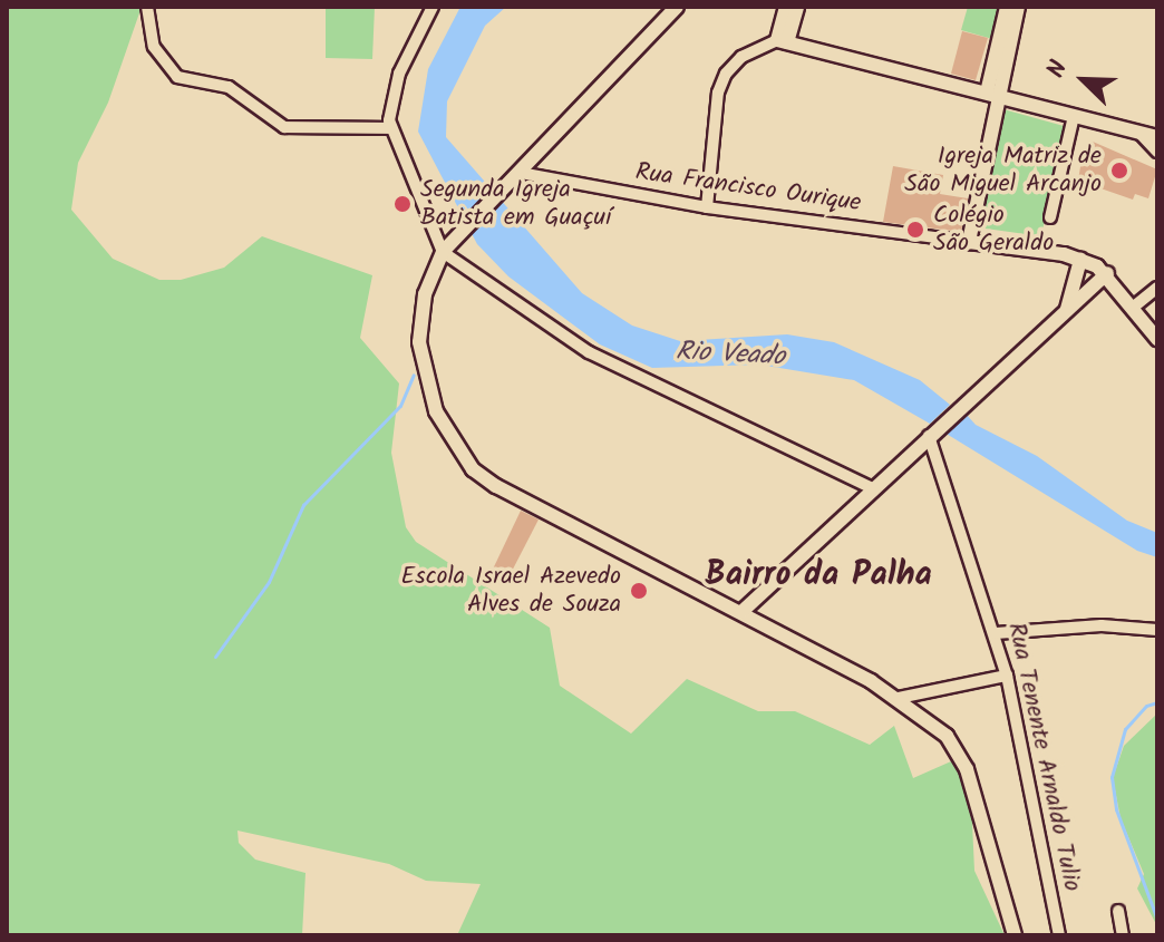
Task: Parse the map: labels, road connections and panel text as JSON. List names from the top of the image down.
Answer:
{
  "streets": {
    "street": ["Rua Francisco Ourique", "Rua Tenente Arnaldo Tulio"]
  },
  "districts": ["Bairro da Palha"],
  "water": ["Rio Veado"],
  "places": [
    "Igreja Matriz de São Miguel Arcanjo",
    "Segunda Igreja Batista em Guaçuí",
    "Colégio São Geraldo",
    "Escola Israel Azevedo Alves de Souza"
  ],
  "north": "top left"
}
